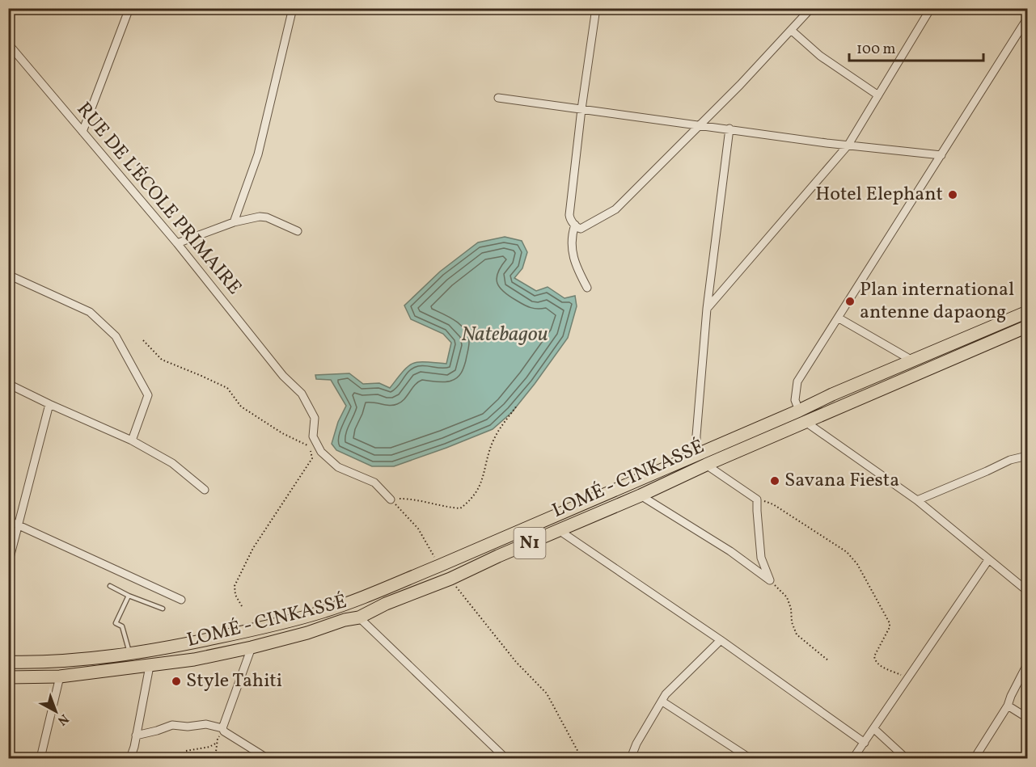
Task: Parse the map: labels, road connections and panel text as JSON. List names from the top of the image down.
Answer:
{
  "streets": {
    "highway": ["LOMÉ - CINKASSÉ", "N1"],
    "street": ["RUE DE L'ÉCOLE PRIMAIRE"]
  },
  "water": ["Natebagou"],
  "places": [
    "Hotel Elephant",
    "Plan international antenne dapaong",
    "Savana Fiesta",
    "Style Tahiti"
  ],
  "scale_bar": "100 m",
  "north": "bottom right"
}
